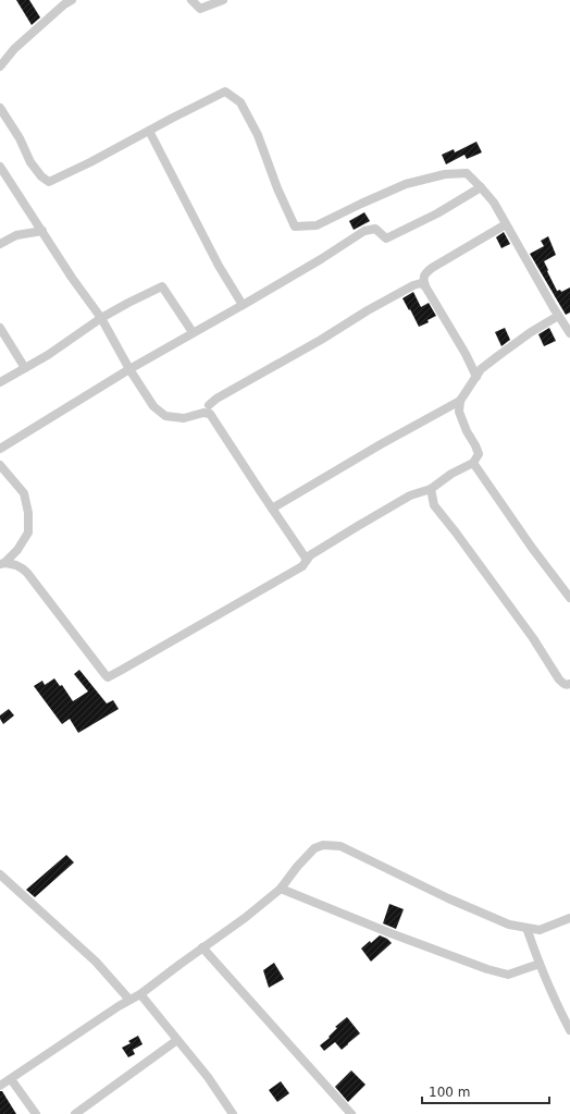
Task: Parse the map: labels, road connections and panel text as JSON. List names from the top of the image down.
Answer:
{
  "scale_bar": "100 m"
}
